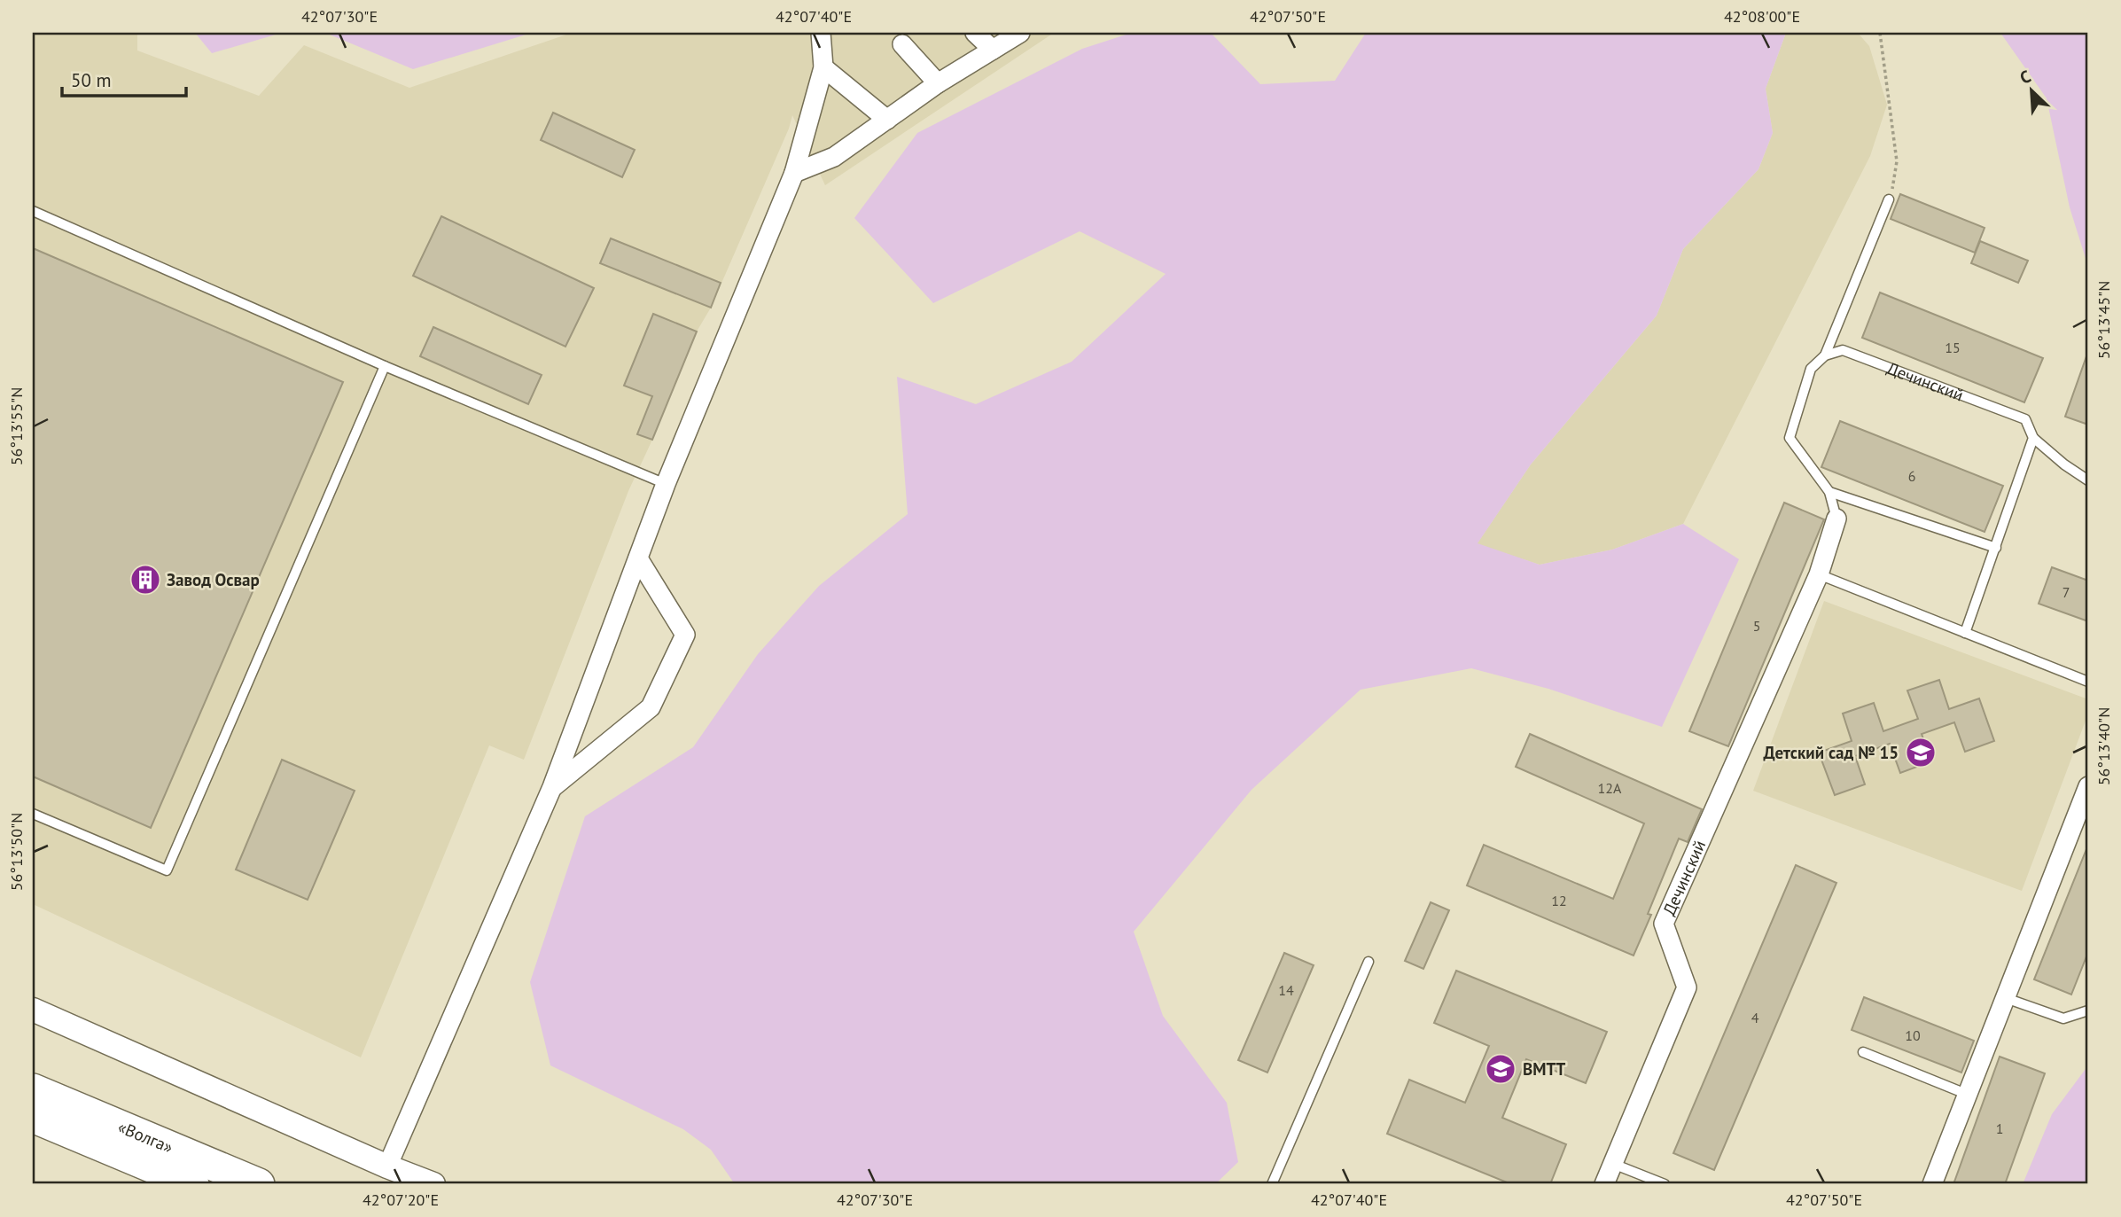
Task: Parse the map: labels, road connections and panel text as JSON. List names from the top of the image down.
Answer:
{
  "streets": {
    "highway": ["«Волга»"],
    "street": ["Дечинский"]
  },
  "places": {
    "building": ["Завод Освар"],
    "school or university": ["Детский сад № 15", "ВМТТ"]
  },
  "house_numbers": [
    "15",
    "6",
    "7",
    "5",
    "12А",
    "12",
    "14",
    "4",
    "10",
    "1"
  ],
  "scale_bar": "50 m",
  "north": "top left",
  "coordinates": [
    "42°07'30\"E",
    "42°07'40\"E",
    "42°07'50\"E",
    "42°08'00\"E",
    "56°13'45\"N",
    "56°13'55\"N",
    "56°13'40\"N",
    "56°13'50\"N",
    "42°07'20\"E"
  ]
}
